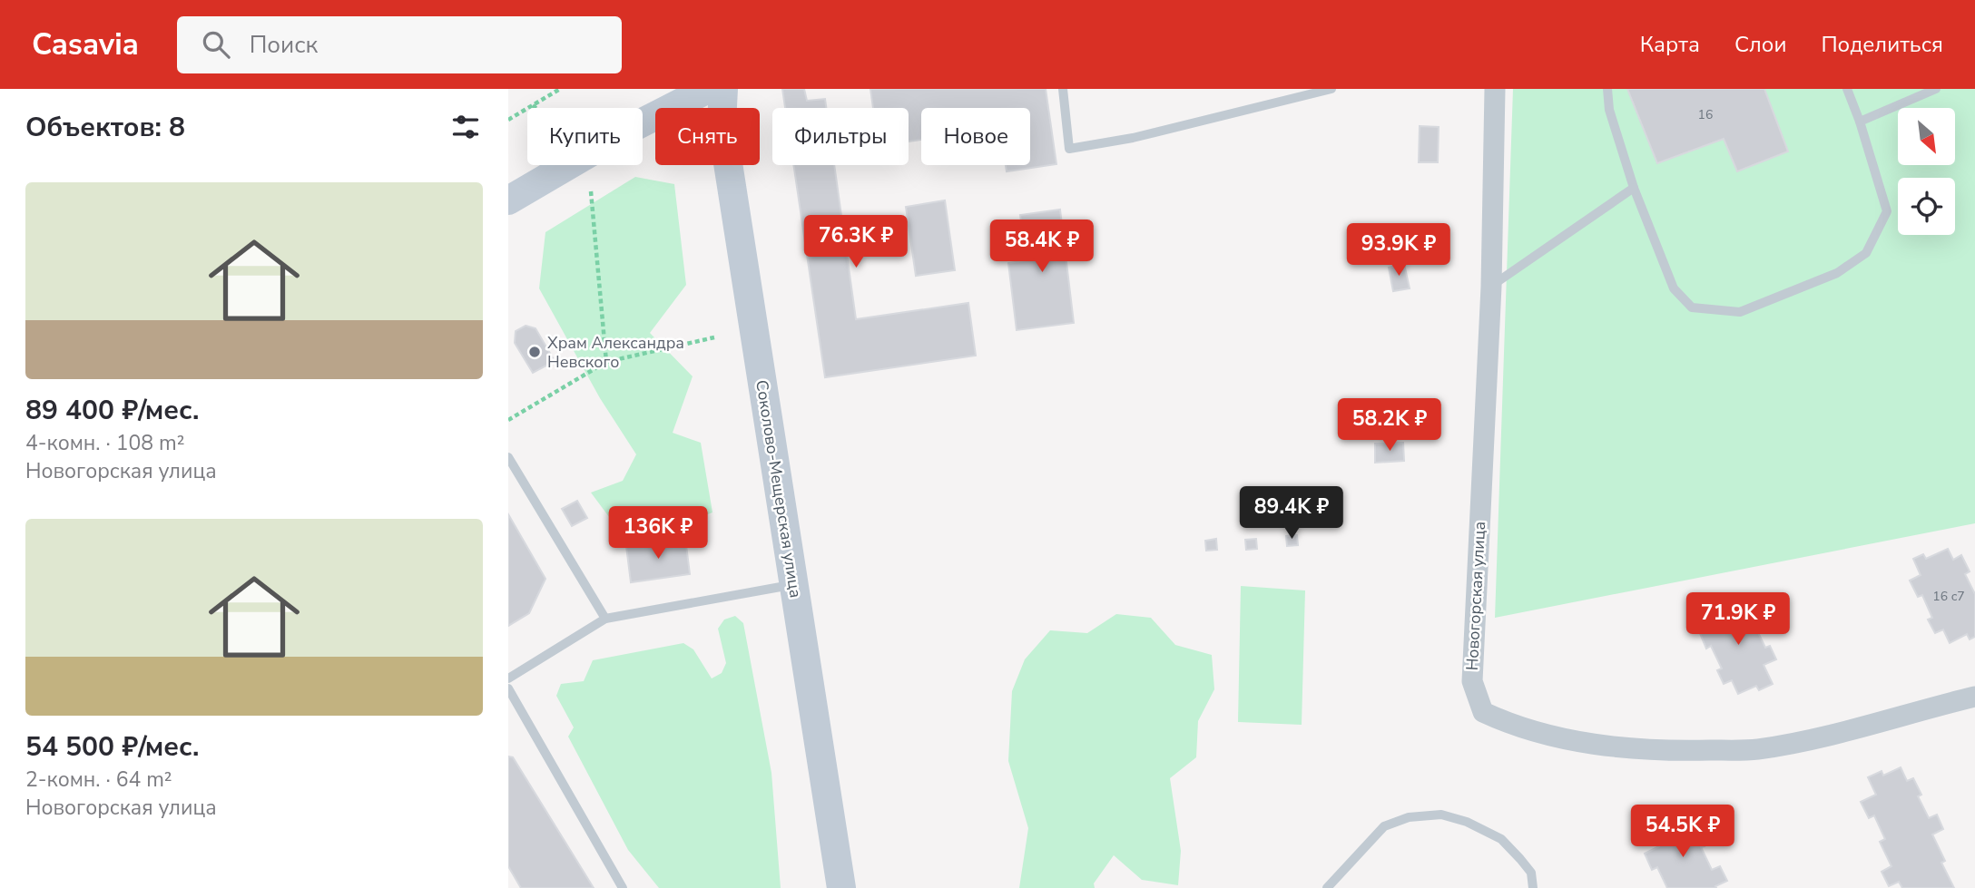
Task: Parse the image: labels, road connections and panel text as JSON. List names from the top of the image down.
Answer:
{
  "streets": {
    "street": ["Соколово-Мещерская улица", "Новогорская улица"]
  },
  "places": ["Храм Александра Невского"],
  "house_numbers": ["16", "16 с7"],
  "north": "bottom right",
  "page": {
    "header": "Casavia",
    "search": "Поиск",
    "nav": ["Карта", "Слои", "Поделиться"],
    "heading": "Объектов: 8",
    "chip": [
      "Купить",
      "Снять",
      "Фильтры",
      "Новое"
    ],
    "list": [
      {
        "name": "89 400 ₽/мес.",
        "note": "4-комн. · 108 m² · Новогорская улица"
      },
      {
        "name": "54 500 ₽/мес.",
        "note": "2-комн. · 64 m² · Новогорская улица"
      }
    ],
    "price": [
      "76.3K ₽",
      "58.4K ₽",
      "93.9K ₽",
      "58.2K ₽",
      "89.4K ₽",
      "136K ₽",
      "71.9K ₽",
      "54.5K ₽"
    ]
  }
}
